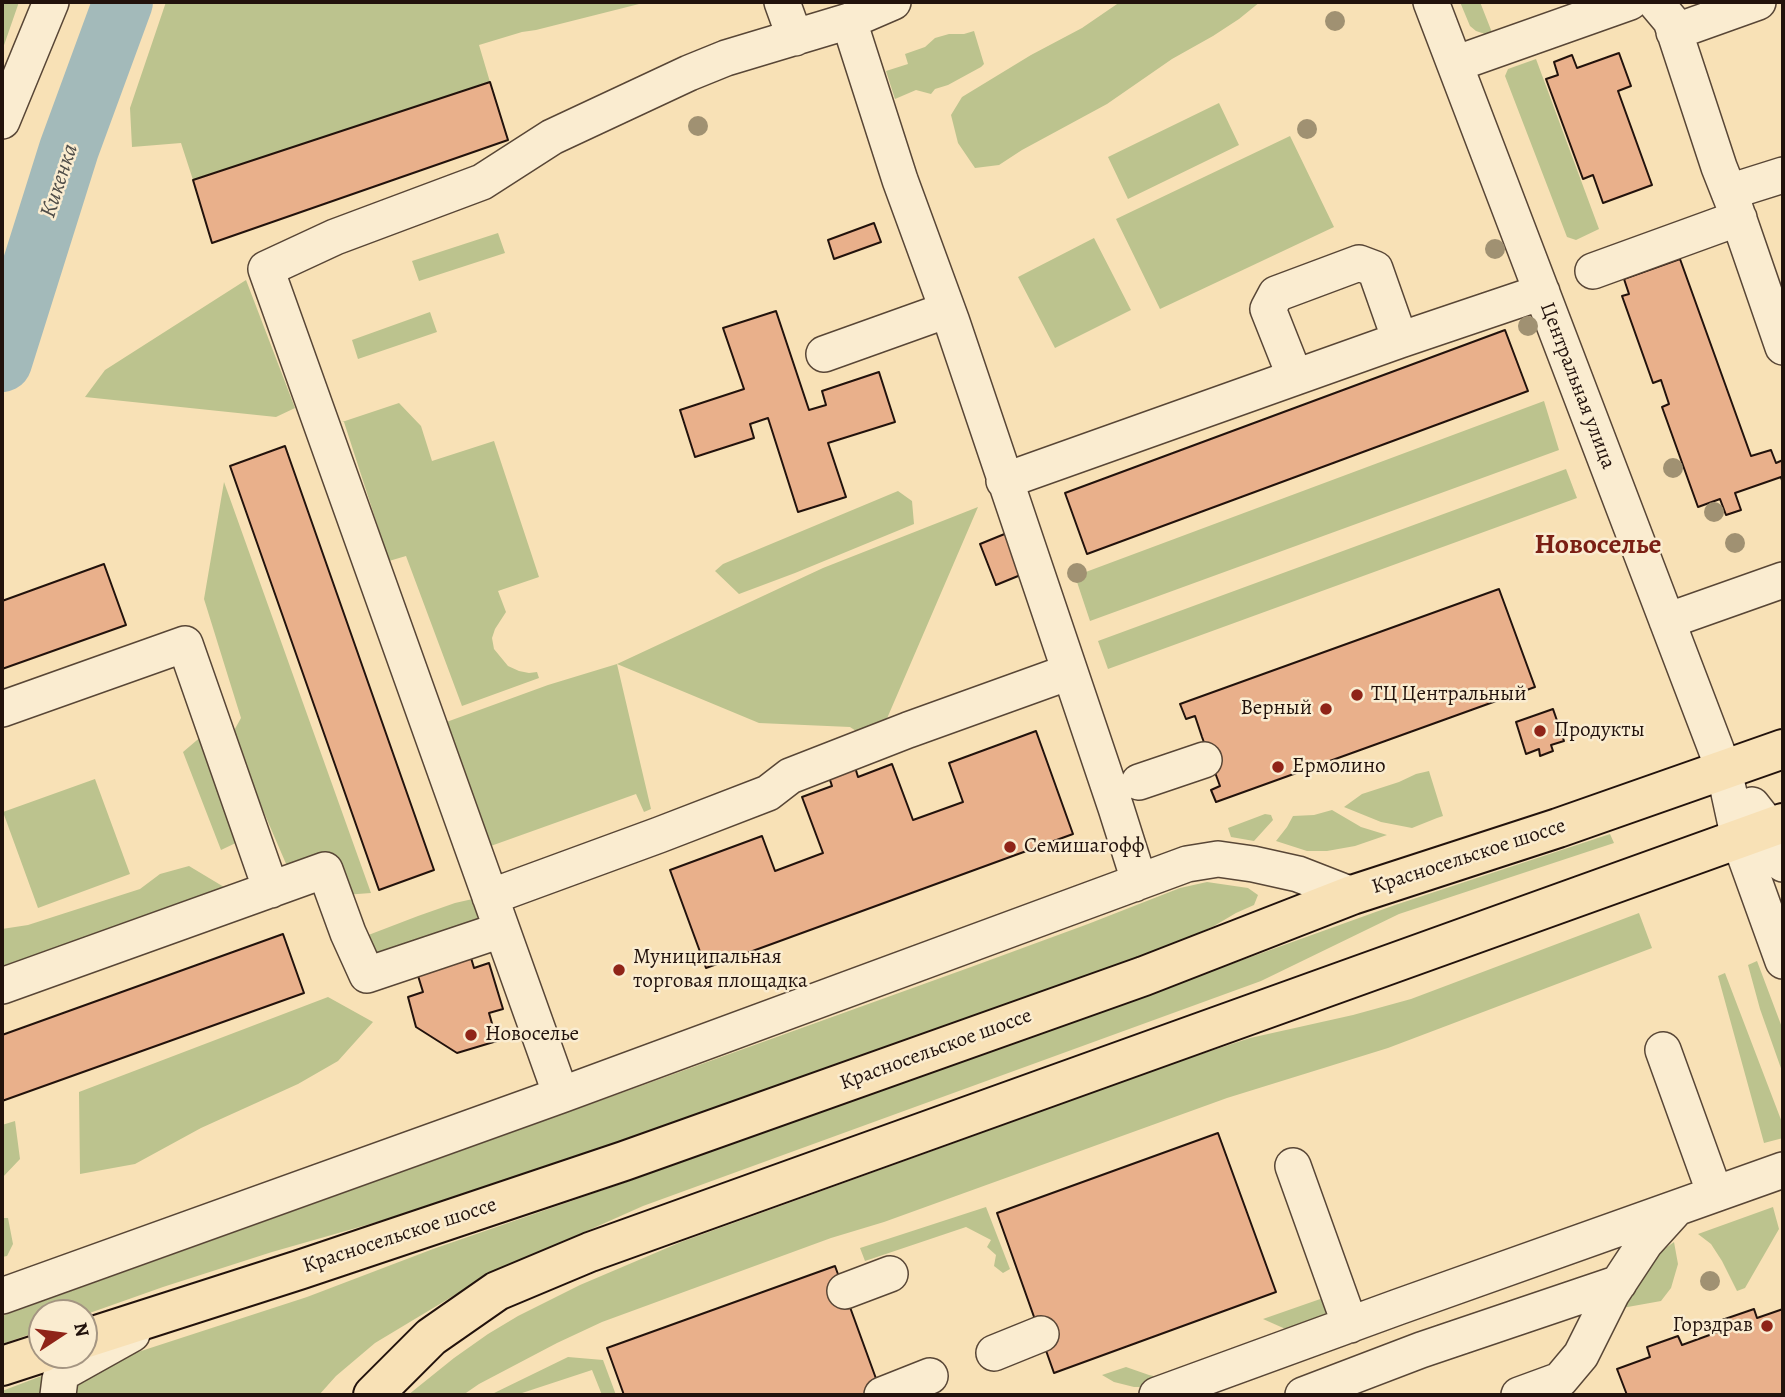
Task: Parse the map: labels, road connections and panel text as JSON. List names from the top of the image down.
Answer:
{
  "streets": {
    "main road": ["Красносельское шоссе"],
    "street": ["Центральная улица"]
  },
  "crossings": [
    ["Центральная улица", "Красносельское шоссе"]
  ],
  "districts": ["Новоселье"],
  "water": ["Кикенка"],
  "places": [
    "ТЦ Центральный",
    "Верный",
    "Продукты",
    "Ермолино",
    "Семишагофф",
    "Муниципальная торговая площадка",
    "Новоселье",
    "Горздрав"
  ],
  "north": "right"
}
